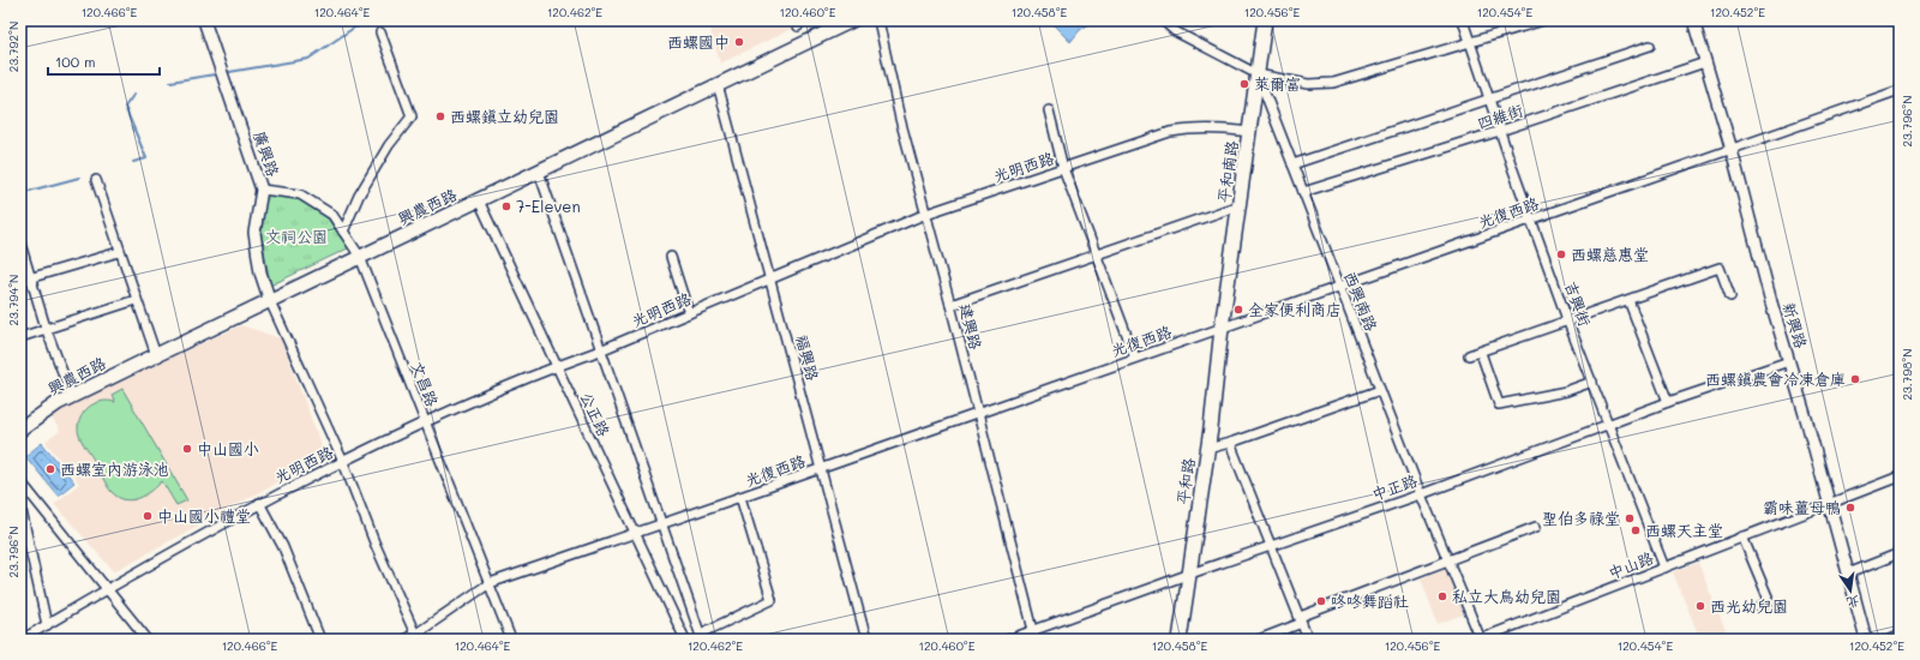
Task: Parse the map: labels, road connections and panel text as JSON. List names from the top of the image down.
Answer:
{
  "streets": {
    "main road": ["平和南路", "興農西路", "平和路"],
    "street": [
      "四維街",
      "廣興路",
      "光明西路",
      "光復西路",
      "西興南路",
      "吉興街",
      "新興路",
      "建興路",
      "福興路",
      "文昌路",
      "公正路",
      "中正路",
      "中山路"
    ]
  },
  "crossings": [
    ["四維街", "西興南路"],
    ["四維街", "吉興街"],
    ["四維街", "新興路"],
    ["廣興路", "興農西路"],
    ["廣興路", "文昌路"],
    ["光明西路", "平和南路"],
    ["光明西路", "建興路"],
    ["光明西路", "福興路"],
    ["光明西路", "文昌路"],
    ["光明西路", "公正路"],
    ["平和南路", "光復西路"],
    ["平和南路", "西興南路"],
    ["平和南路", "平和路"],
    ["興農西路", "福興路"],
    ["興農西路", "文昌路"],
    ["興農西路", "公正路"],
    ["光復西路", "西興南路"],
    ["光復西路", "吉興街"],
    ["光復西路", "新興路"],
    ["光復西路", "建興路"],
    ["光復西路", "福興路"],
    ["光復西路", "文昌路"],
    ["光復西路", "公正路"],
    ["光復西路", "平和路"],
    ["西興南路", "中正路"],
    ["西興南路", "中山路"],
    ["吉興街", "中正路"],
    ["吉興街", "中山路"],
    ["新興路", "中正路"],
    ["新興路", "中山路"],
    ["建興路", "中正路"],
    ["平和路", "中正路"]
  ],
  "parks": ["文祠公園"],
  "places": [
    "西螺國中",
    "萊爾富",
    "西螺鎮立幼兒園",
    "7-Eleven",
    "西螺慈惠堂",
    "全家便利商店",
    "西螺鎮農會冷凍倉庫",
    "中山國小",
    "西螺室內游泳池",
    "霸味薑母鴨",
    "中山國小禮堂",
    "聖伯多祿堂",
    "西螺天主堂",
    "私立大鳥幼兒園",
    "咚咚舞蹈社",
    "西光幼兒園"
  ],
  "scale_bar": "100 m",
  "north": "bottom",
  "coordinates": [
    "120.466°E",
    "120.464°E",
    "120.462°E",
    "120.460°E",
    "120.458°E",
    "120.456°E",
    "120.454°E",
    "120.452°E",
    "23.792°N",
    "23.796°N",
    "23.794°N",
    "23.798°N"
  ]
}
